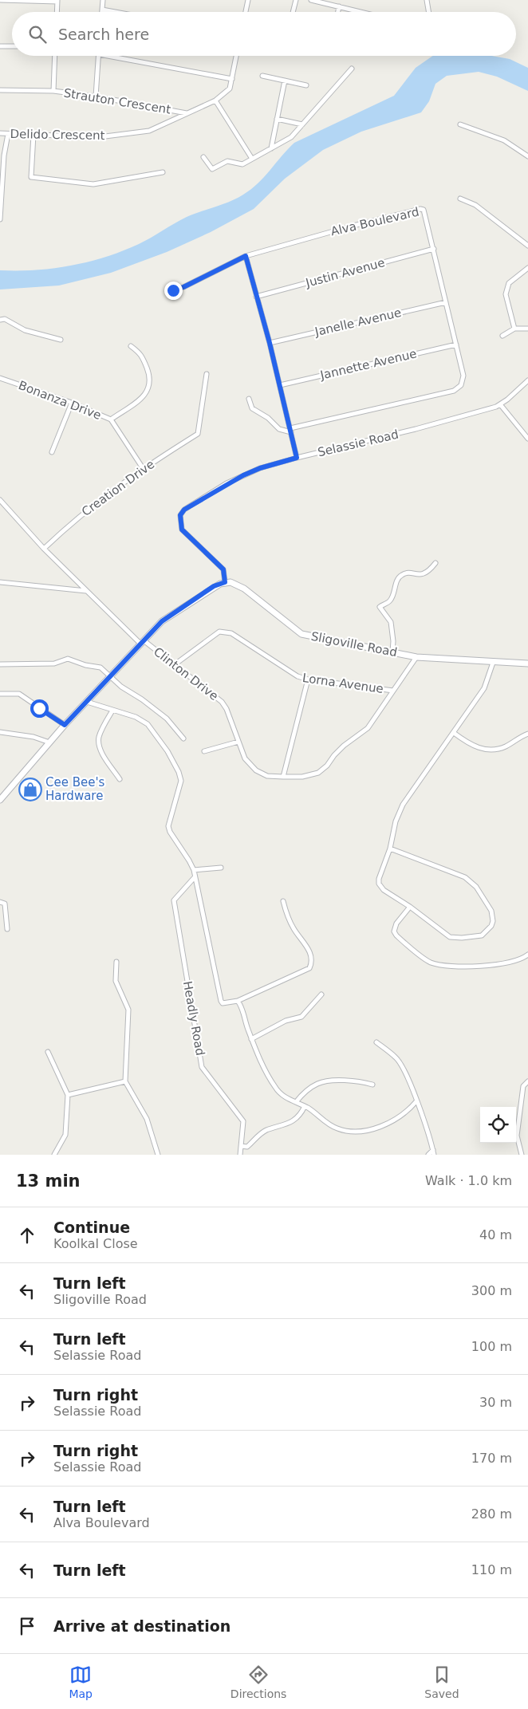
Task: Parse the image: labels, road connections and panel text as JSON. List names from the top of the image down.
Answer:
{
  "streets": {
    "street": [
      "Strauton Crescent",
      "Delido Crescent",
      "Alva Boulevard",
      "Justin Avenue",
      "Janelle Avenue",
      "Jannette Avenue",
      "Bonanza Drive",
      "Selassie Road",
      "Creation Drive",
      "Sligoville Road",
      "Clinton Drive",
      "Lorna Avenue",
      "Headly Road"
    ]
  },
  "crossings": [
    ["Strauton Crescent", "Delido Crescent"],
    ["Alva Boulevard", "Justin Avenue"],
    ["Alva Boulevard", "Janelle Avenue"],
    ["Alva Boulevard", "Jannette Avenue"],
    ["Bonanza Drive", "Creation Drive"],
    ["Selassie Road", "Sligoville Road"],
    ["Creation Drive", "Clinton Drive"],
    ["Sligoville Road", "Clinton Drive"],
    ["Clinton Drive", "Lorna Avenue"]
  ],
  "places": {
    "shop": ["Cee Bee's Hardware"]
  },
  "page": {
    "search": "Search here",
    "heading": ["13 min", "Walk · 1.0 km"],
    "list": [
      ["Continue", "Koolkal Close", "40 m"],
      ["Turn left", "Sligoville Road", "300 m"],
      ["Turn left", "Selassie Road", "100 m"],
      ["Turn right", "Selassie Road", "30 m"],
      ["Turn right", "Selassie Road", "170 m"],
      ["Turn left", "Alva Boulevard", "280 m"],
      ["Turn left", "110 m"],
      "Arrive at destination"
    ],
    "nav": ["Map", "Directions", "Saved"]
  }
}
